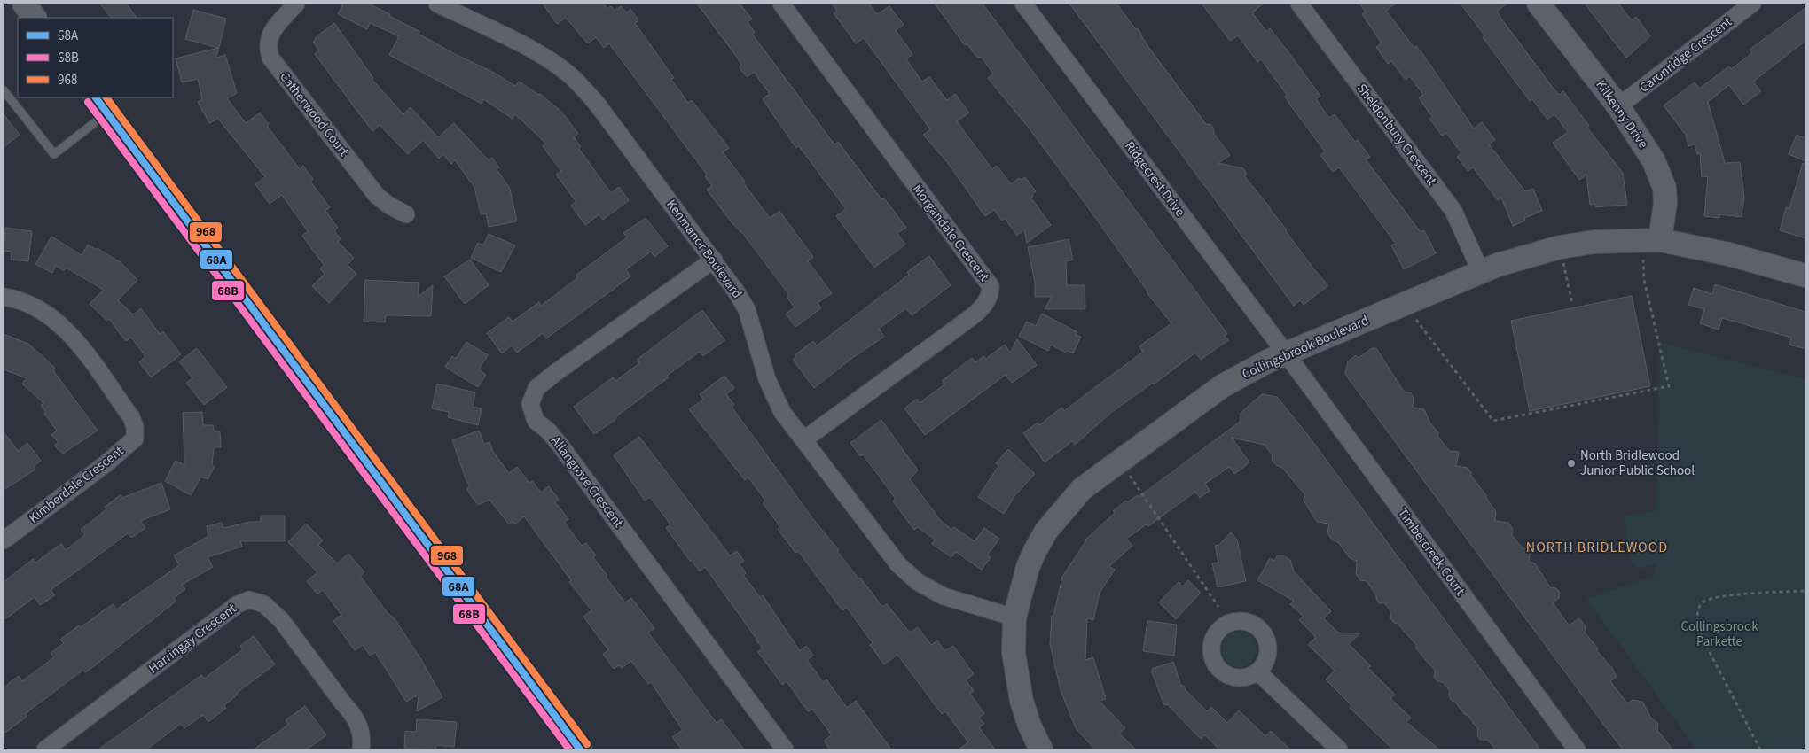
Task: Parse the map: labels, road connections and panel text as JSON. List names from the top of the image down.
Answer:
{
  "streets": {
    "street": [
      "Caronridge Crescent",
      "Catherwood Court",
      "Kilkenny Drive",
      "Sheldonbury Crescent",
      "Ridgecrest Drive",
      "Morgandale Crescent",
      "Kenmanor Boulevard",
      "Collingsbrook Boulevard",
      "Allangrove Crescent",
      "Kimberdale Crescent",
      "Timbercreek Court",
      "Harringay Crescent"
    ]
  },
  "crossings": [
    ["Caronridge Crescent", "Kilkenny Drive"],
    ["Kilkenny Drive", "Collingsbrook Boulevard"],
    ["Sheldonbury Crescent", "Collingsbrook Boulevard"],
    ["Ridgecrest Drive", "Collingsbrook Boulevard"],
    ["Ridgecrest Drive", "Timbercreek Court"],
    ["Morgandale Crescent", "Kenmanor Boulevard"],
    ["Kenmanor Boulevard", "Collingsbrook Boulevard"],
    ["Kenmanor Boulevard", "Allangrove Crescent"],
    ["Collingsbrook Boulevard", "Timbercreek Court"]
  ],
  "districts": ["NORTH BRIDLEWOOD"],
  "parks": ["Collingsbrook Parkette"],
  "places": ["North Bridlewood Junior Public School"],
  "lines": ["transit line 68A", "transit line 968", "transit line 68B"],
  "legend": ["68A", "68B", "968"]
}
